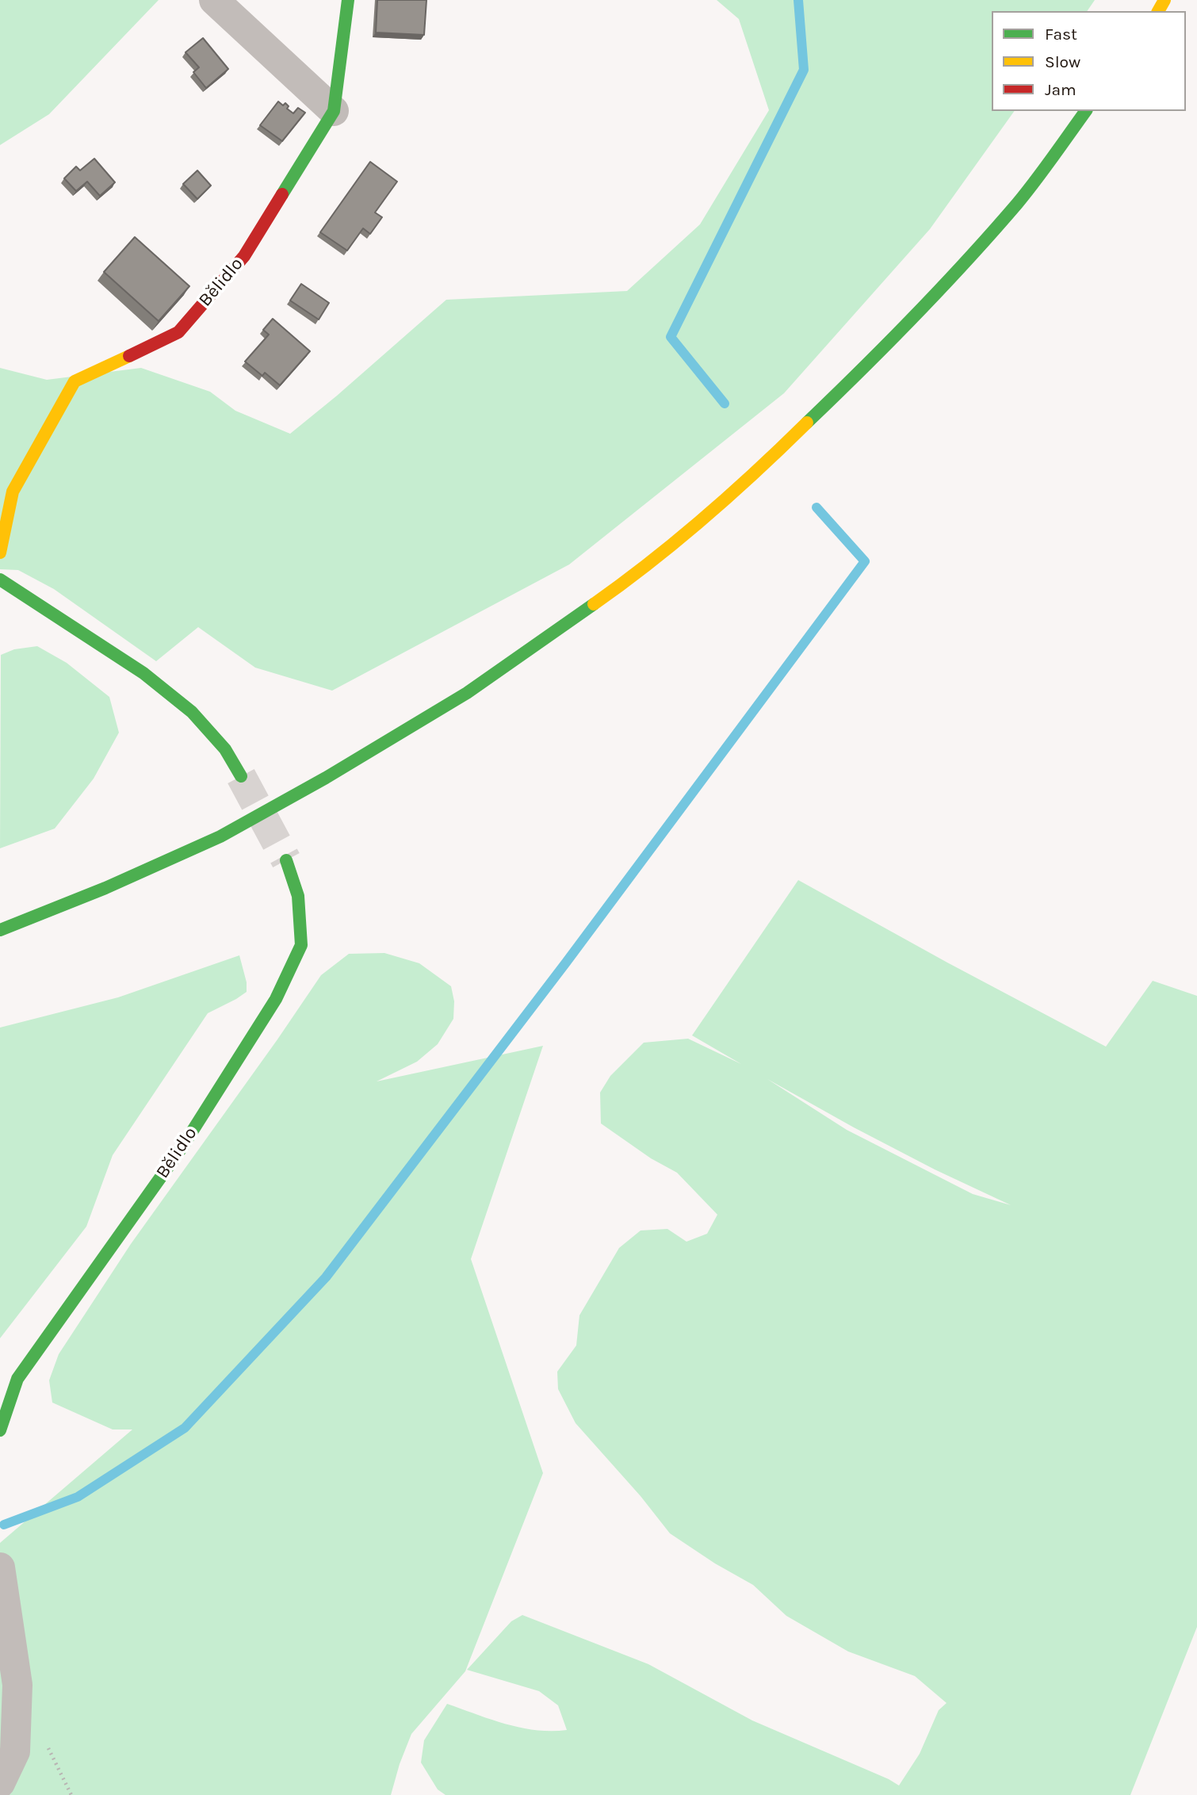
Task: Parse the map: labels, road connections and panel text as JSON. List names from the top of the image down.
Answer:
{
  "streets": {
    "street": ["Bělidlo"]
  },
  "legend": ["Fast", "Slow", "Jam"]
}
